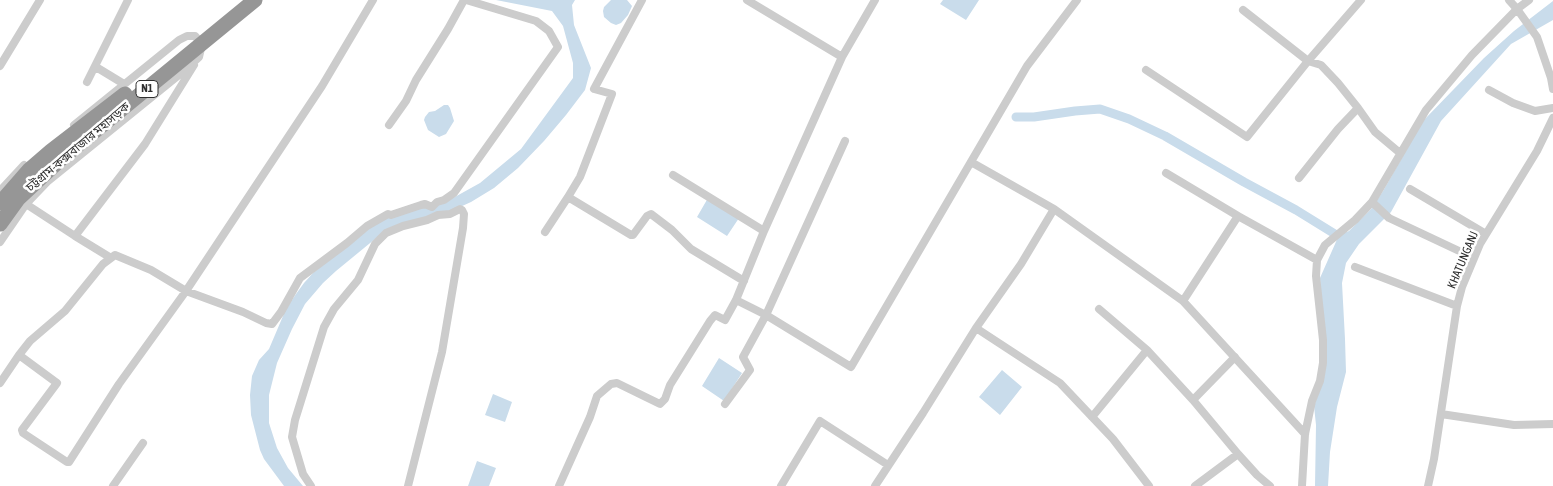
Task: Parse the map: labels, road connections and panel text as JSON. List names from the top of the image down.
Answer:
{
  "streets": {
    "highway": ["N1", "চট্টগ্রাম-কক্সবাজার মহাসড়ক"],
    "street": ["KHATUNGANJ"]
  }
}
